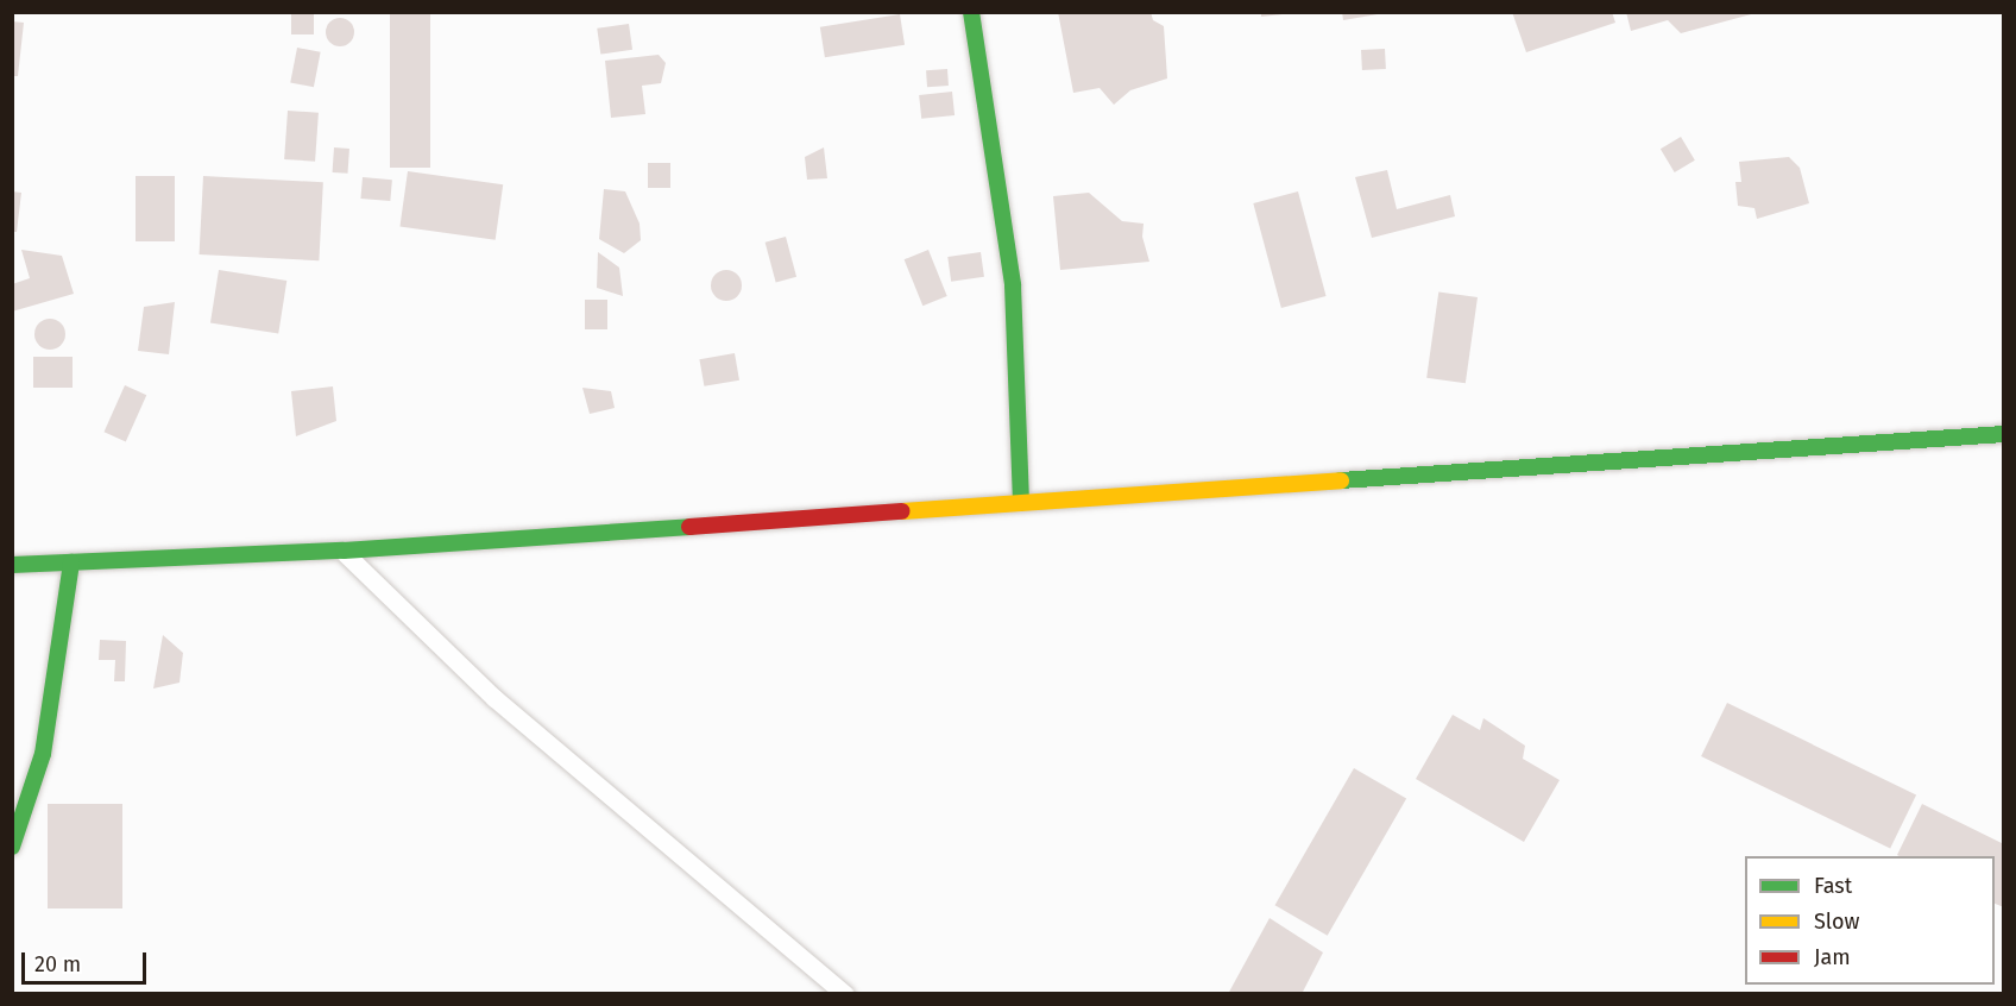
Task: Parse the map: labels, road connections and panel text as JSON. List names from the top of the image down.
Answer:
{
  "legend": ["Fast", "Slow", "Jam"],
  "scale_bar": "20 m"
}
